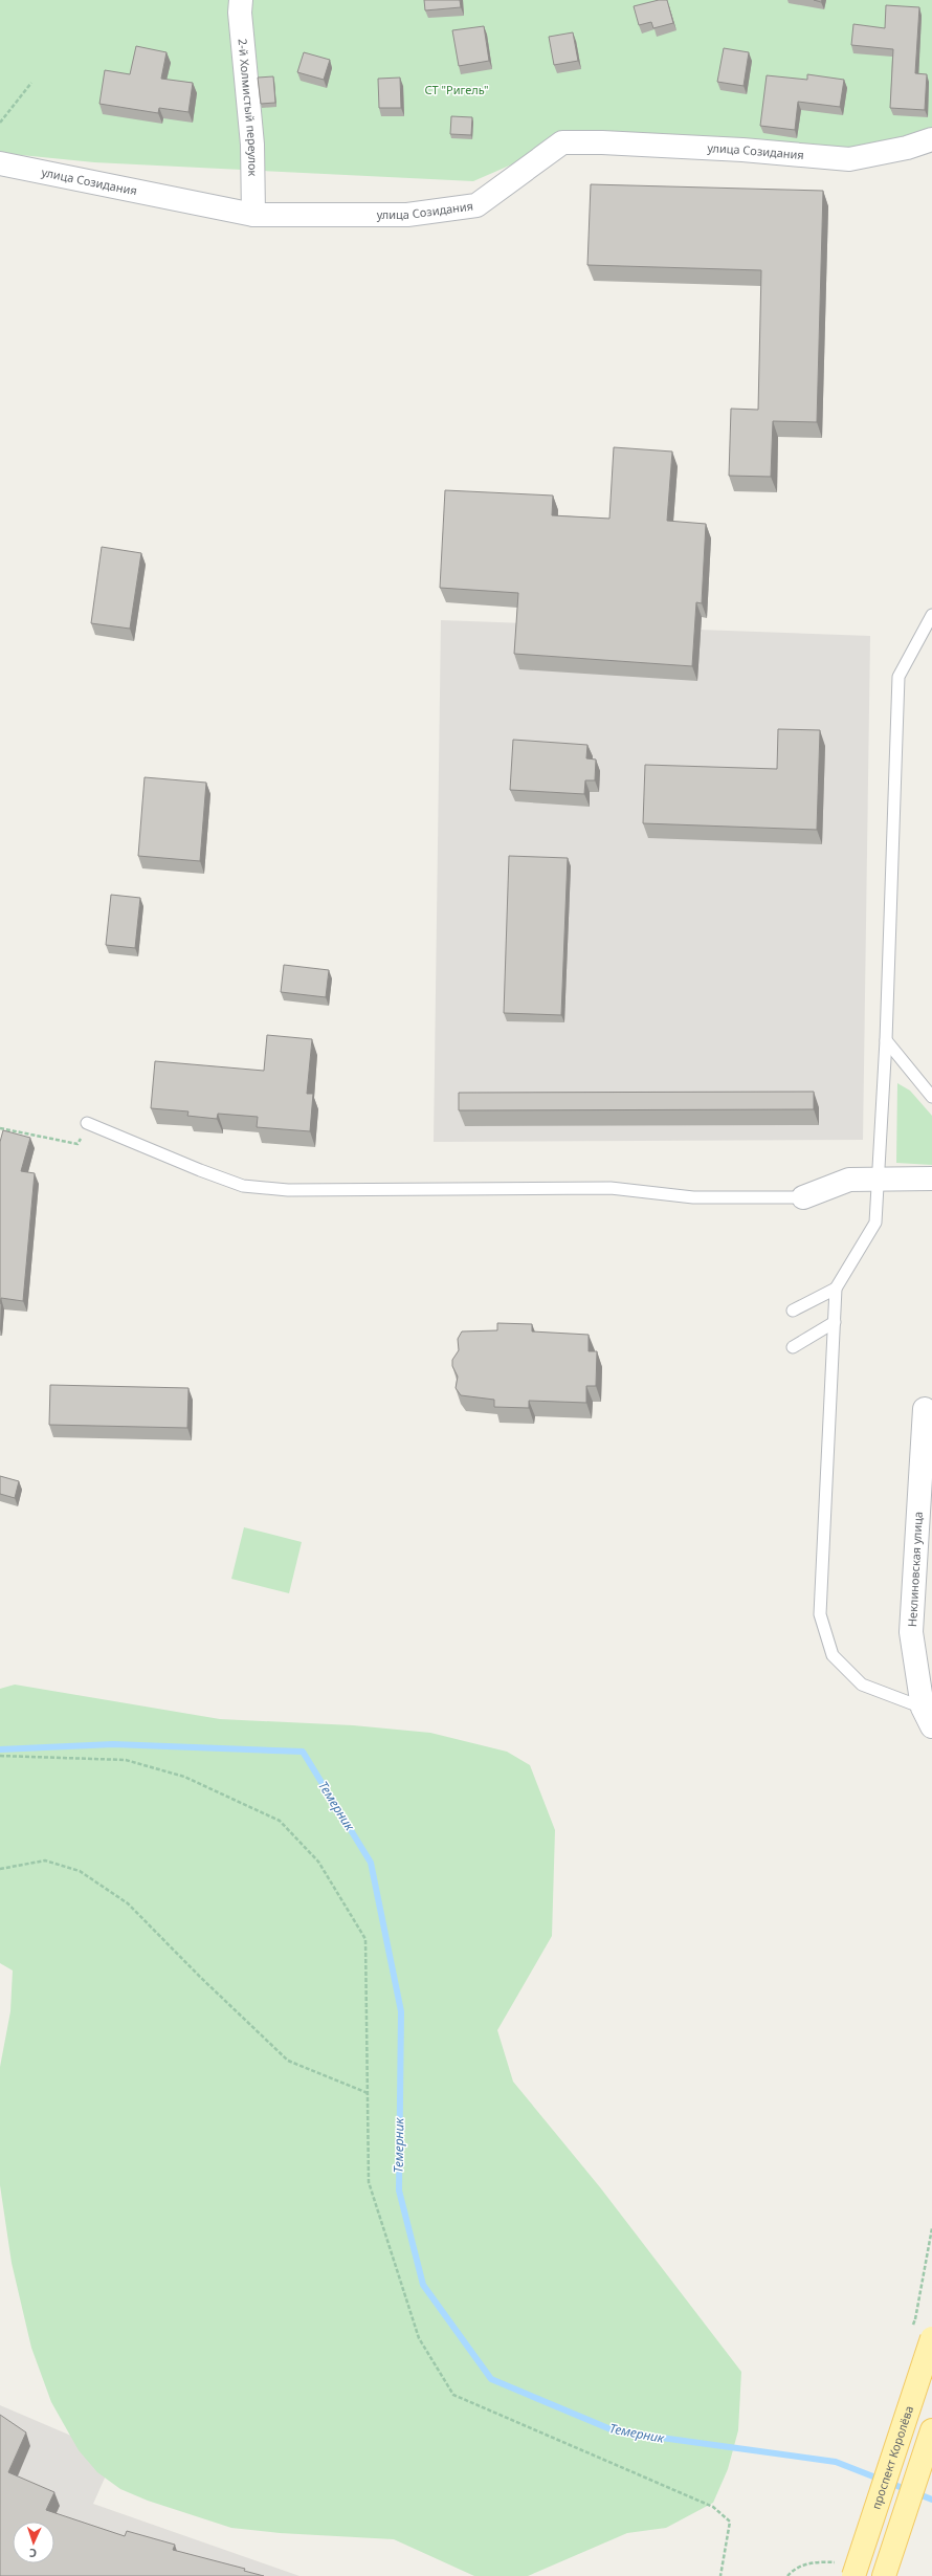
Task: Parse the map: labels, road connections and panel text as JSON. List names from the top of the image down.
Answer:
{
  "streets": {
    "main road": ["проспект Королёва"],
    "street": ["2-й Холмистый переулок", "улица Созидания", "Неклиновская улица"]
  },
  "crossings": [
    ["2-й Холмистый переулок", "улица Созидания"]
  ],
  "water": ["Темерник"],
  "parks": ["СТ \"Ригель\""],
  "north": "bottom"
}
